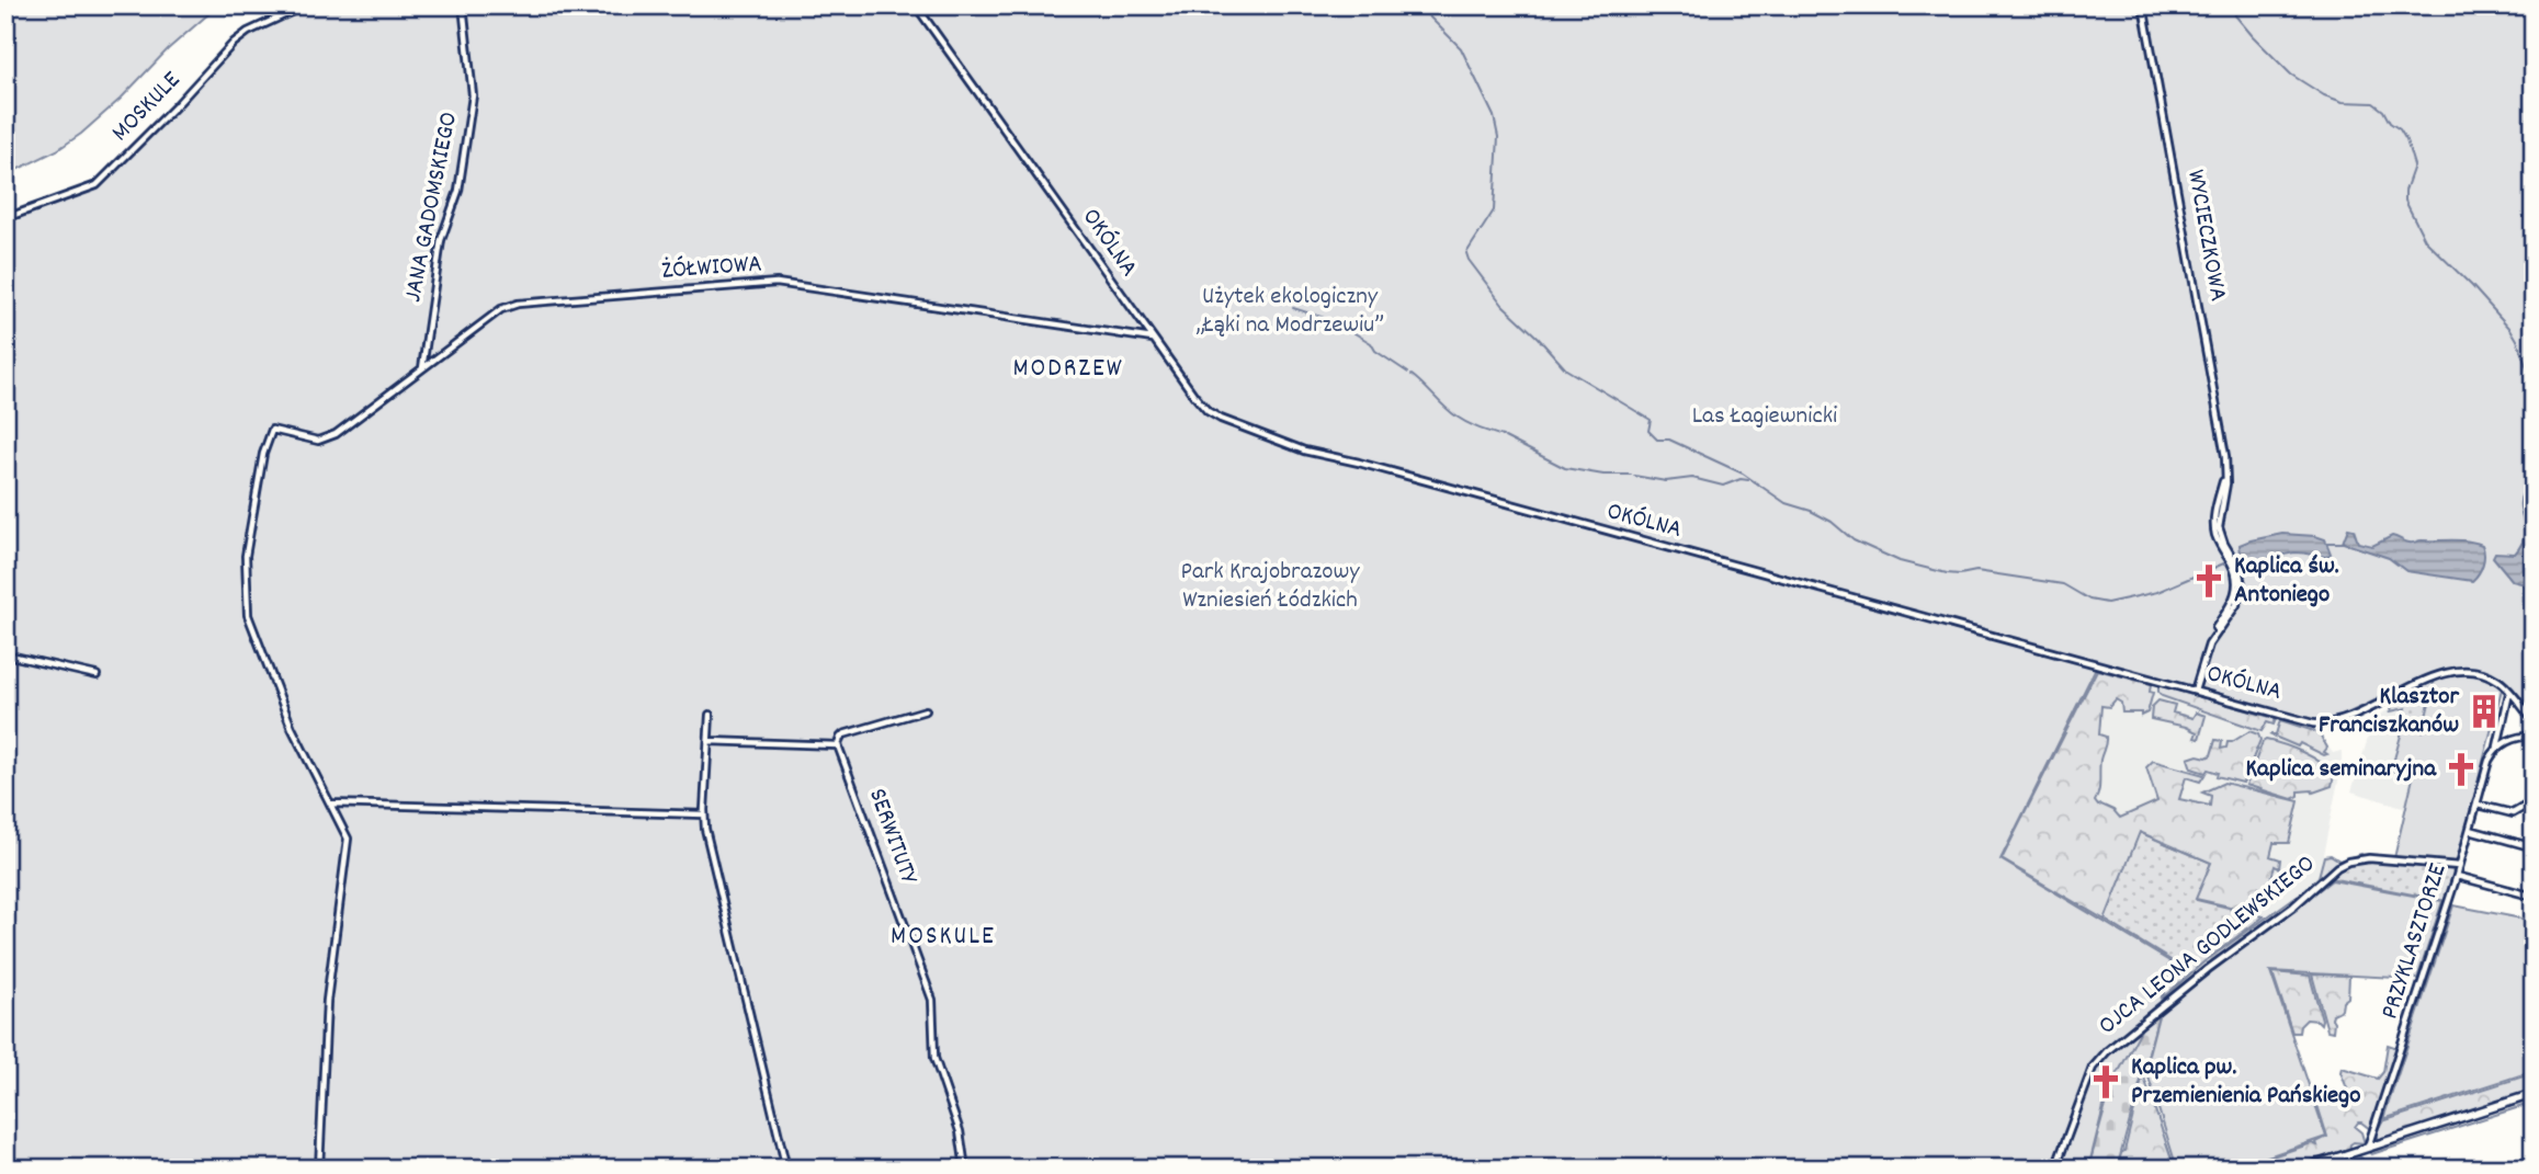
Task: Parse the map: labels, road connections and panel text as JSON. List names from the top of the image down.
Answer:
{
  "streets": {
    "street": [
      "MOSKULE",
      "JANA GADOMSKIEGO",
      "WYCIECZKOWA",
      "OKÓLNA",
      "ŻÓŁWIOWA",
      "SERWITUTY",
      "PRZYKLASZTORZE",
      "OJCA LEONA GODLEWSKIEGO"
    ]
  },
  "crossings": [
    ["JANA GADOMSKIEGO", "ŻÓŁWIOWA"],
    ["WYCIECZKOWA", "OKÓLNA"],
    ["OKÓLNA", "ŻÓŁWIOWA"],
    ["OKÓLNA", "PRZYKLASZTORZE"],
    ["PRZYKLASZTORZE", "OJCA LEONA GODLEWSKIEGO"]
  ],
  "districts": ["MODRZEW", "MOSKULE"],
  "parks": ["Użytek ekologiczny „Łąki na Modrzewiu”", "Las Łagiewnicki", "Park Krajobrazowy Wzniesień Łódzkich"],
  "places": {
    "church": ["Kaplica św. Antoniego", "Kaplica seminaryjna", "Kaplica pw. Przemienienia Pańskiego"],
    "building": ["Klasztor Franciszkanów"]
  }
}
